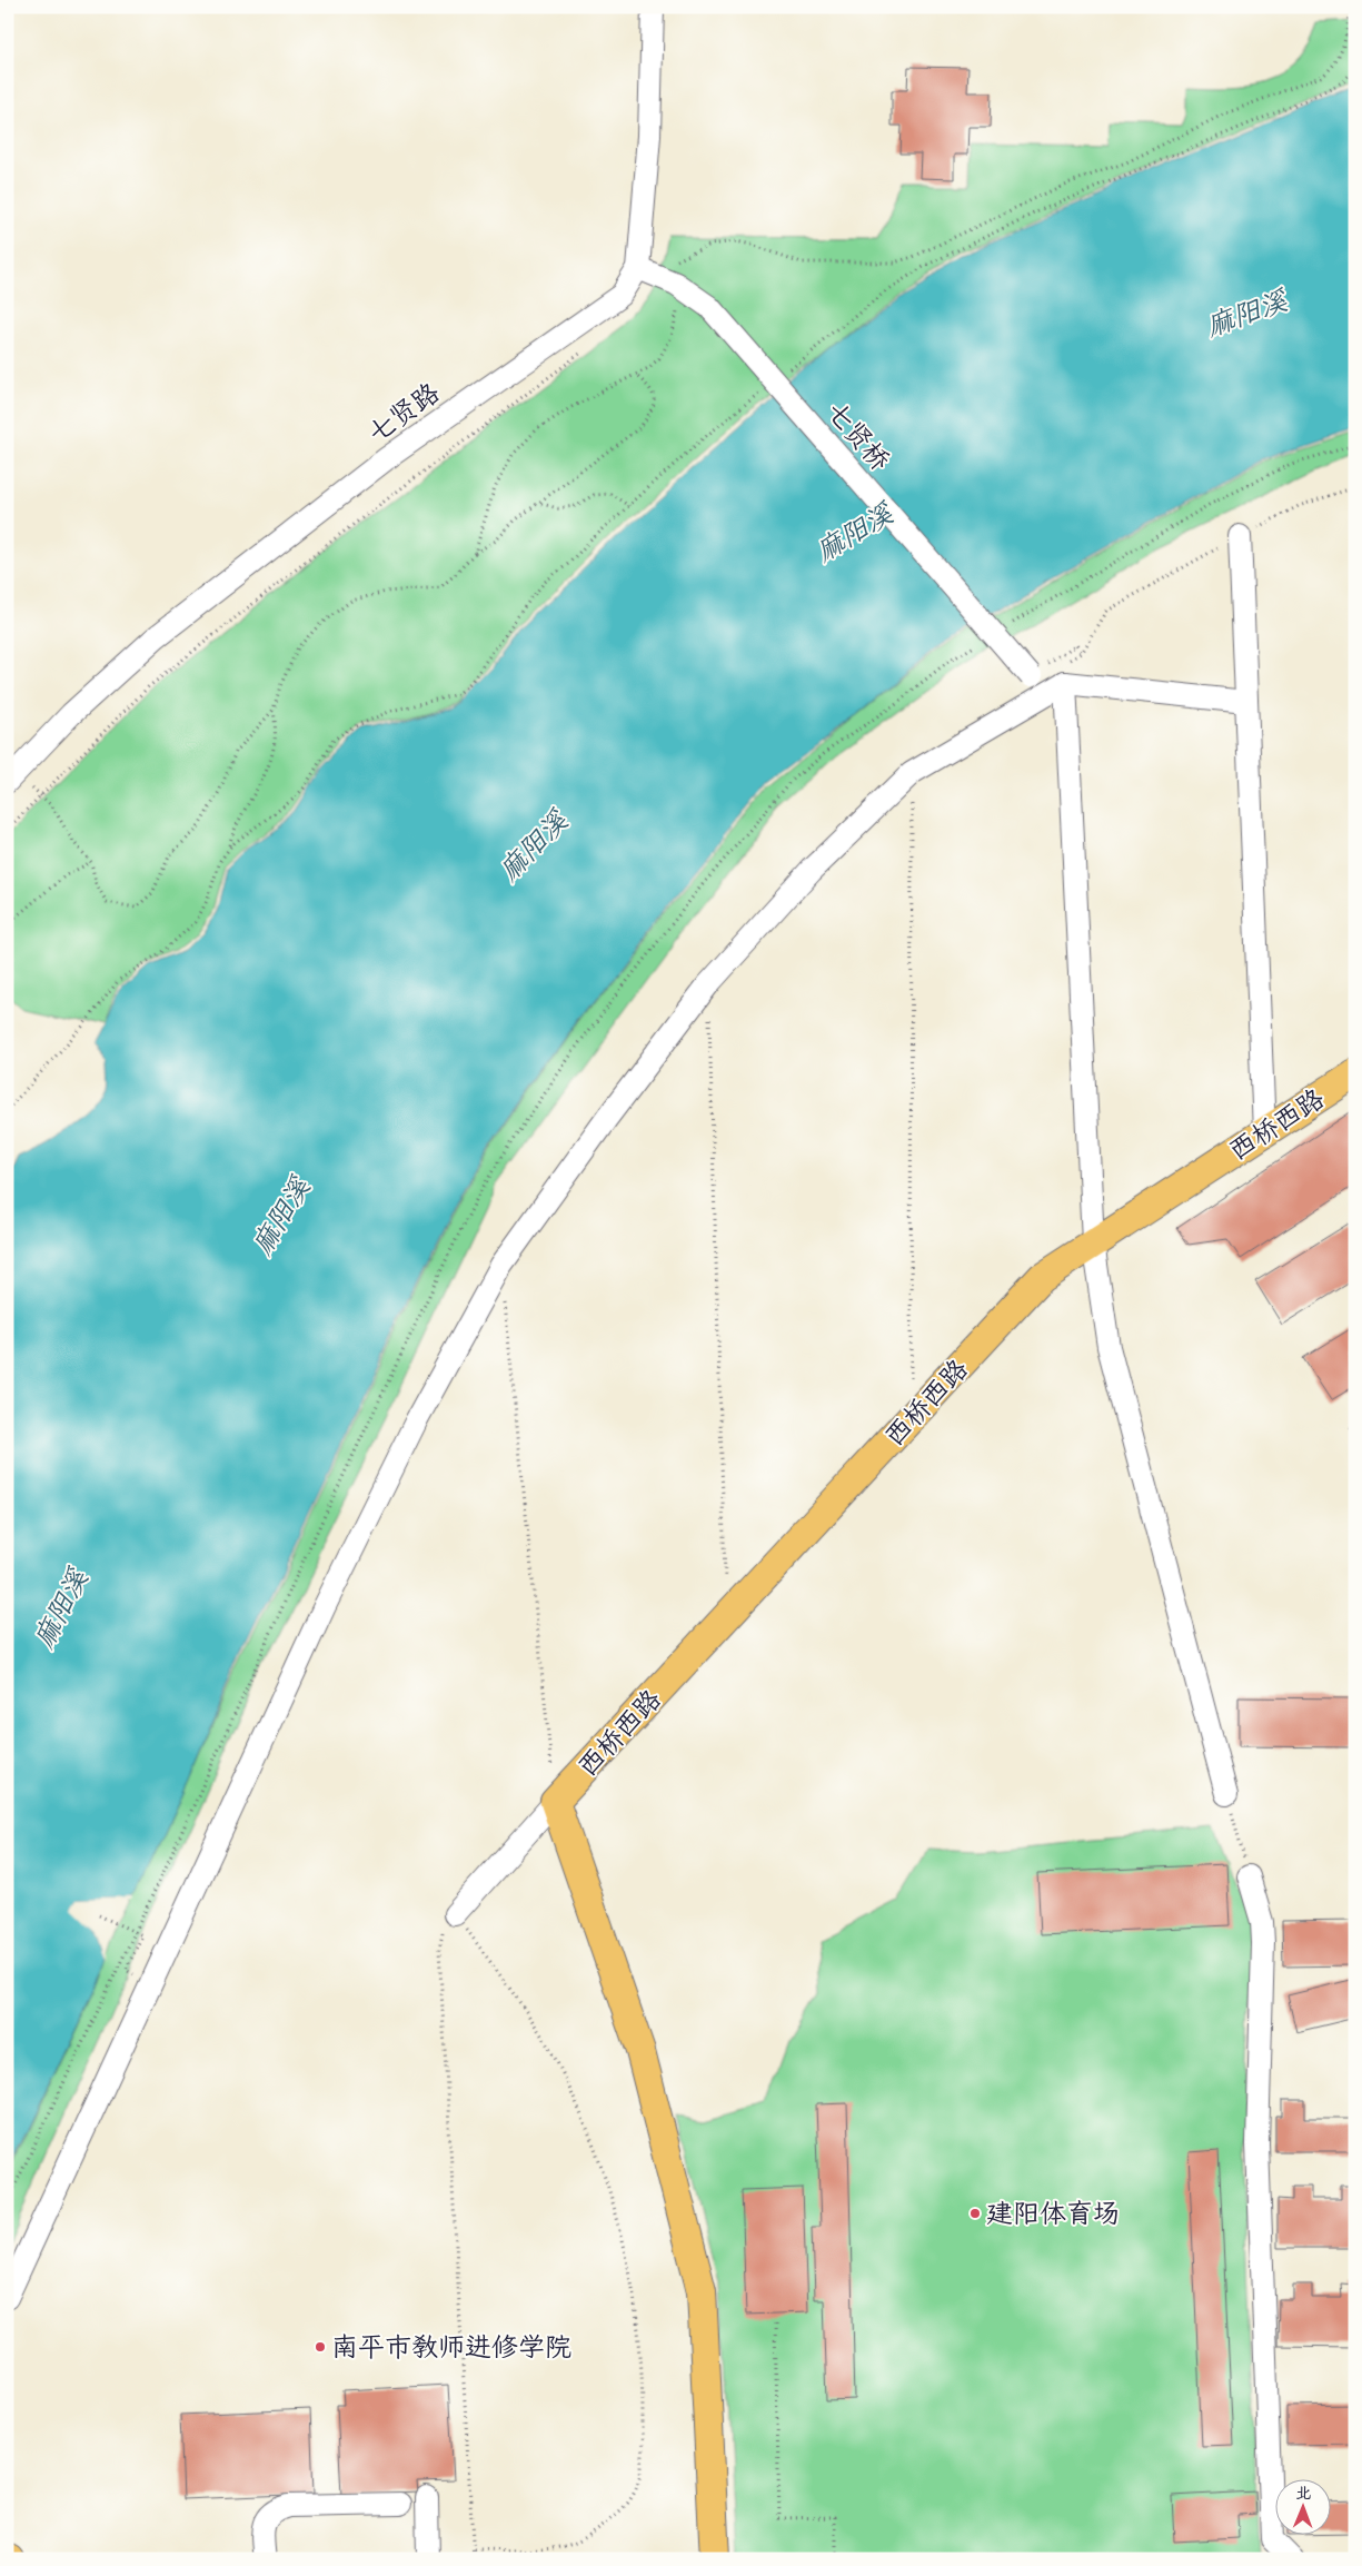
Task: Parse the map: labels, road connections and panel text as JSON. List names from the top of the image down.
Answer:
{
  "streets": {
    "main road": ["西桥西路"],
    "street": ["七贤路", "七贤桥"]
  },
  "crossings": [
    ["七贤路", "七贤桥"]
  ],
  "water": ["麻阳溪"],
  "places": ["建阳体育场", "南平市教师进修学院"],
  "north": "top"
}
